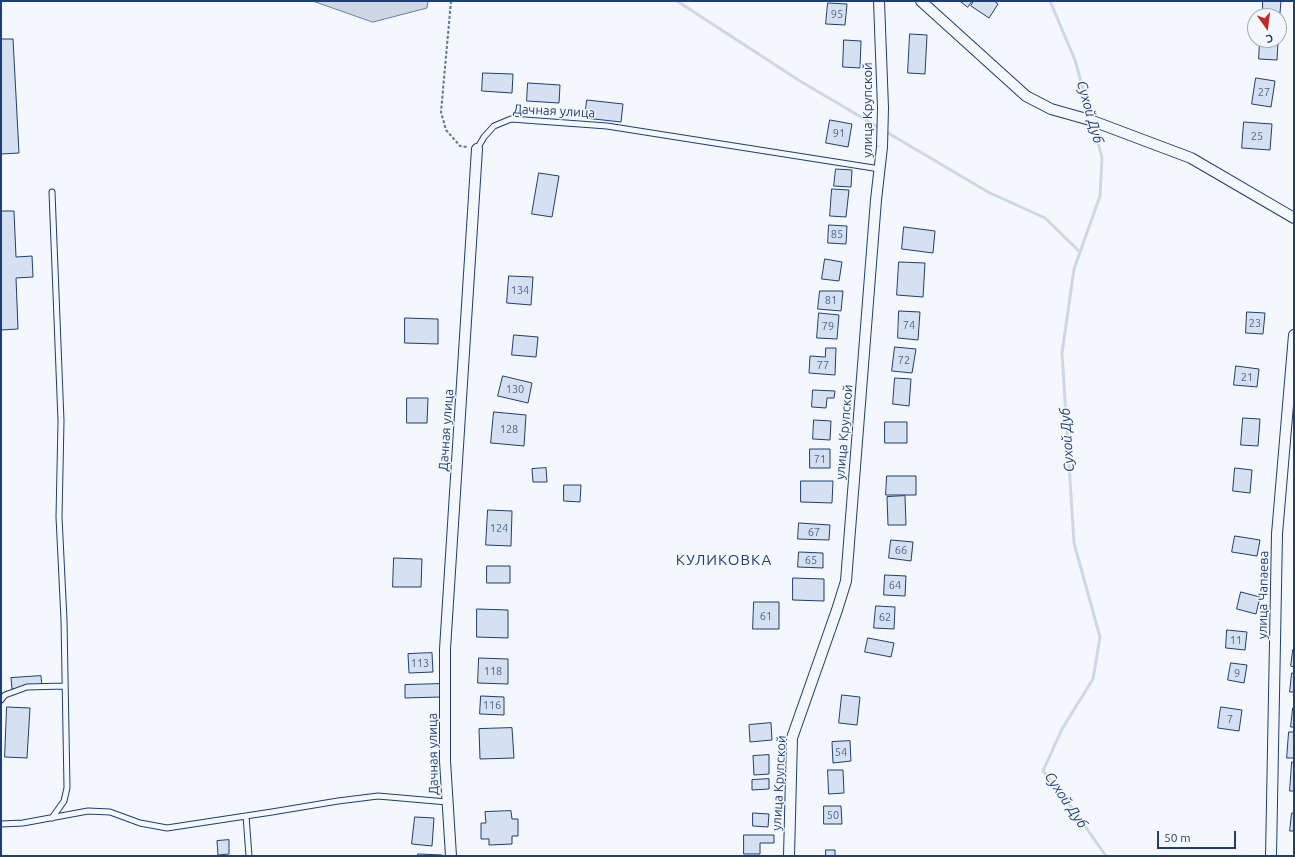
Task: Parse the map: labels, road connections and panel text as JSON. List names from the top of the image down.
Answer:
{
  "streets": {
    "street": ["улица Крупской", "Дачная улица", "улица Чапаева"]
  },
  "crossings": [
    ["улица Крупской", "Дачная улица"]
  ],
  "districts": ["КУЛИКОВКА"],
  "water": ["Сухой Дуб"],
  "house_numbers": [
    "95",
    "27",
    "91",
    "25",
    "85",
    "134",
    "81",
    "23",
    "74",
    "79",
    "72",
    "77",
    "21",
    "130",
    "128",
    "71",
    "124",
    "67",
    "66",
    "65",
    "64",
    "61",
    "62",
    "11",
    "113",
    "118",
    "9",
    "116",
    "7",
    "54",
    "50"
  ],
  "scale_bar": "50 m",
  "north": "bottom"
}
